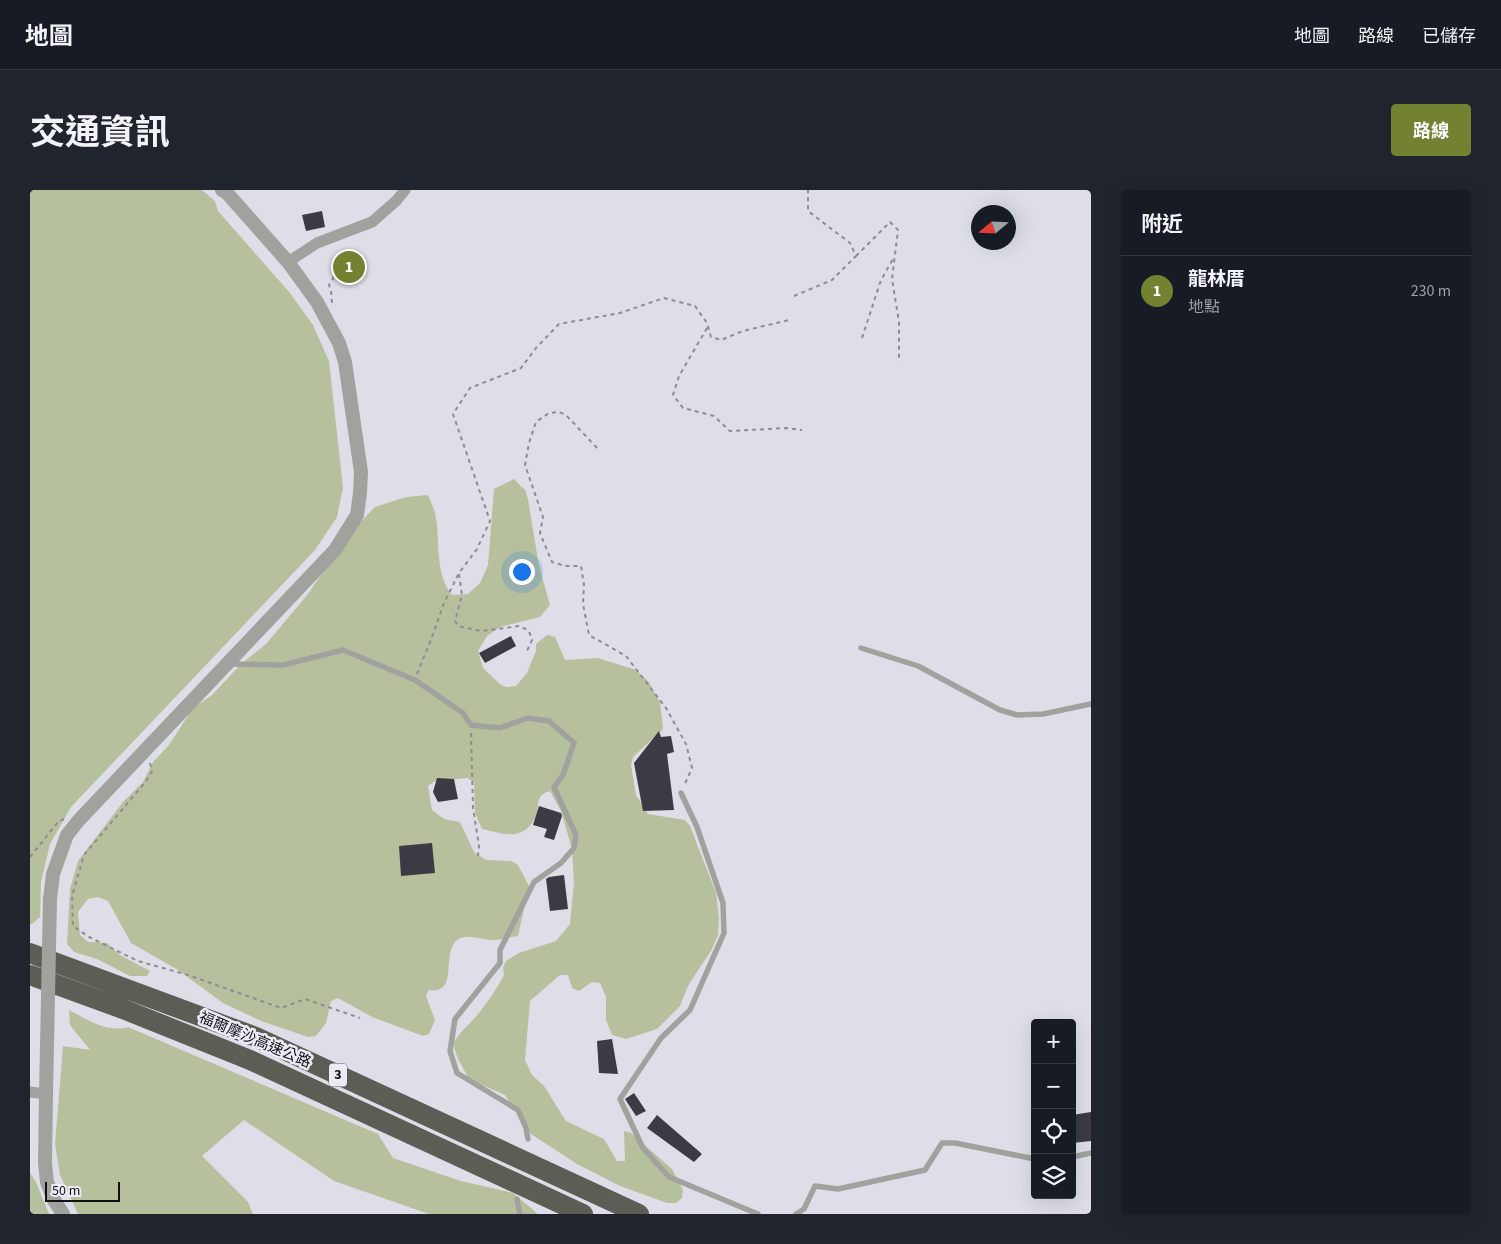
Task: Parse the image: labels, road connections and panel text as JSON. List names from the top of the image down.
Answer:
{
  "streets": {
    "highway": ["福爾摩沙高速公路", "3"]
  },
  "scale_bar": "50 m",
  "north": "left",
  "page": {
    "header": "地圖",
    "nav": ["地圖", "路線", "已儲存"],
    "title": "交通資訊",
    "buttons": "路線",
    "heading": "附近",
    "pins": "1",
    "list": [
      {
        "mark": "1",
        "name": "龍林厝",
        "note": "地點",
        "value": "230 m"
      }
    ],
    "map_buttons": ["+", "−"],
    "scale": "50 m"
  }
}
